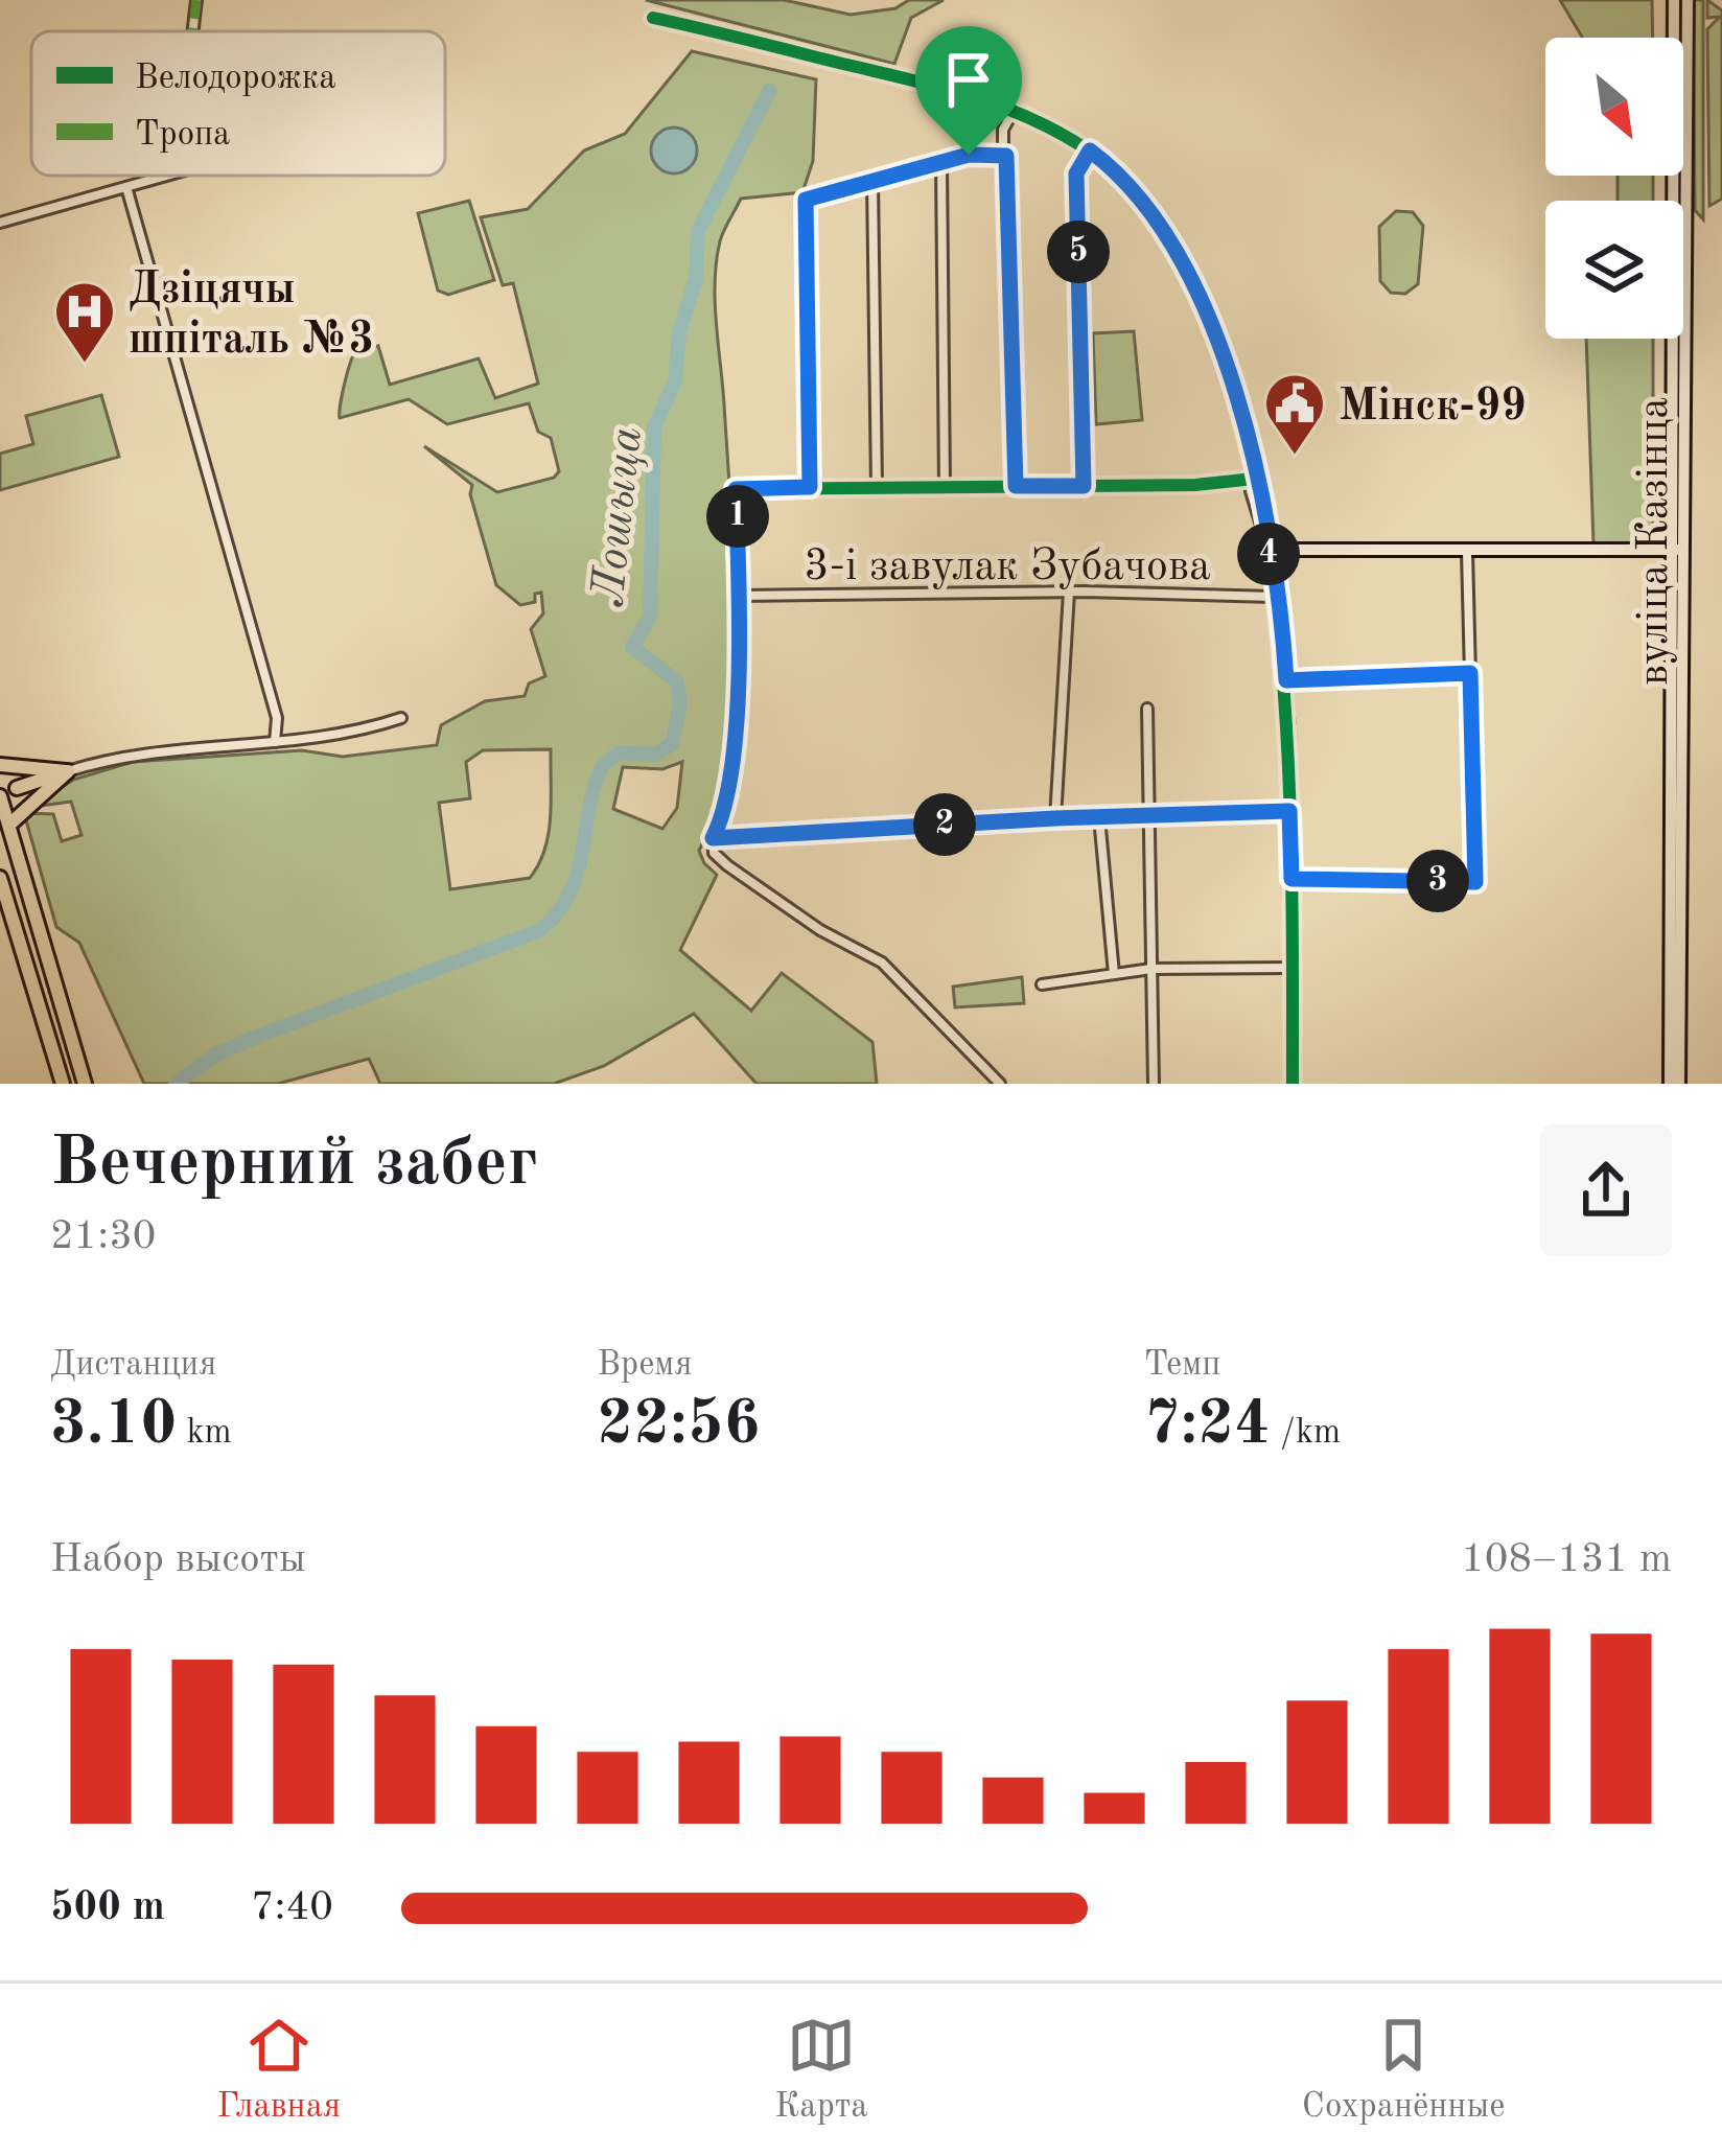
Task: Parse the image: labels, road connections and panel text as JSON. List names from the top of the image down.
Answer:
{
  "streets": {
    "main road": ["вуліца Казінца"],
    "street": ["3-і завулак Зубачова"]
  },
  "water": ["Лошыца"],
  "places": {
    "hospital": ["Дзіцячы шпіталь №3"],
    "public building": ["Мінск-99"]
  },
  "legend": ["Велодорожка", "Тропа"],
  "north": "bottom right",
  "page": {
    "pins": [
      "5",
      "1",
      "4",
      "2",
      "3"
    ],
    "heading": ["Вечерний забег", "21:30"],
    "stats": [
      ["Дистанция", "3.10 km"],
      ["Время", "22:56"],
      ["Темп", "7:24 /km"]
    ],
    "chart": ["Набор высоты", "108–131 m"],
    "list": [
      {
        "name": "500 m",
        "note": "7:40"
      }
    ],
    "tabs": ["Главная", "Карта", "Сохранённые"]
  }
}
